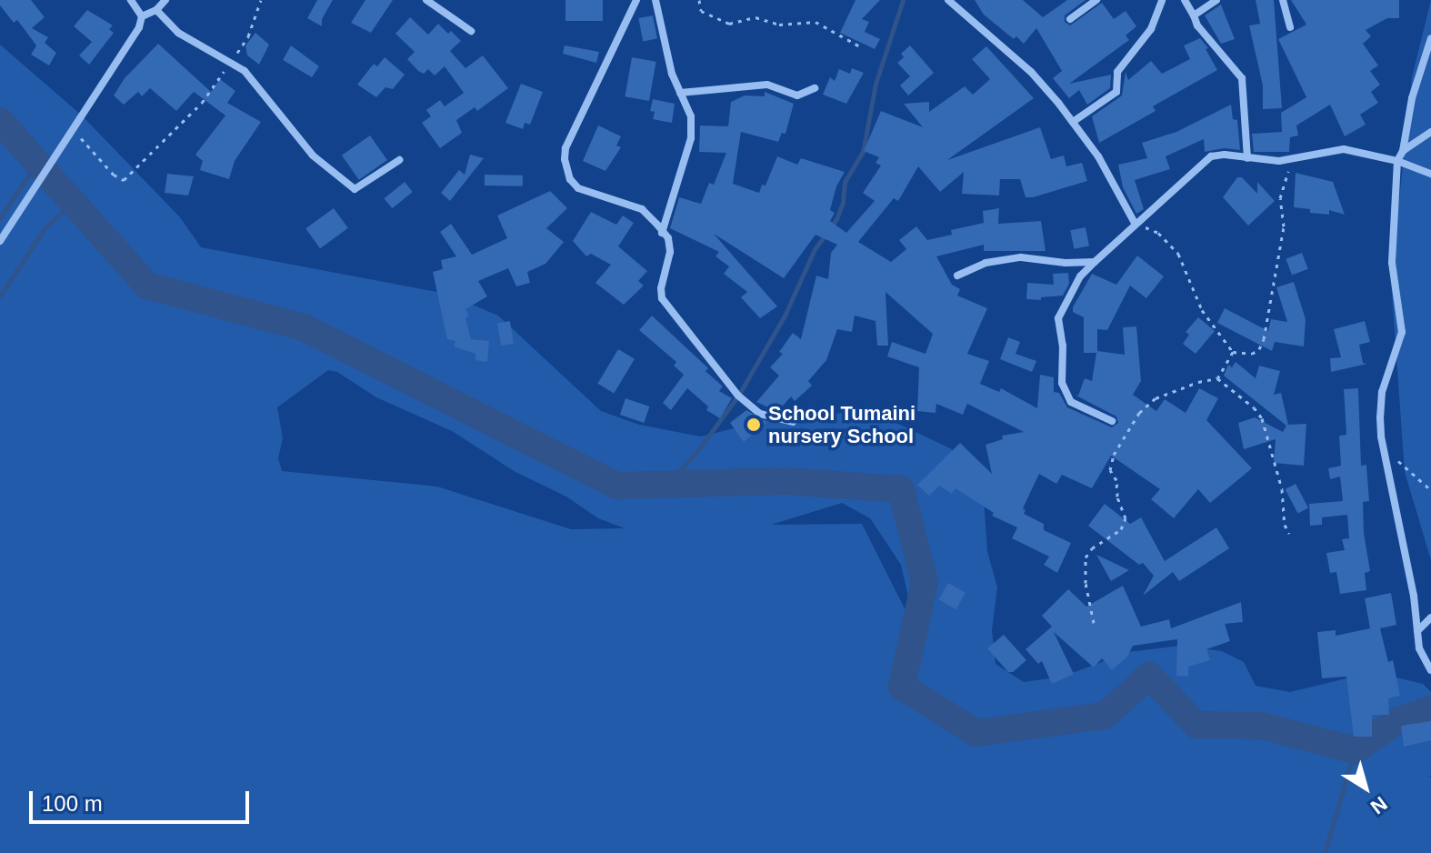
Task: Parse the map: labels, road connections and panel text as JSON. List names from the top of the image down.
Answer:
{
  "places": ["School Tumaini nursery School"],
  "scale_bar": "100 m",
  "north": "bottom right"
}
